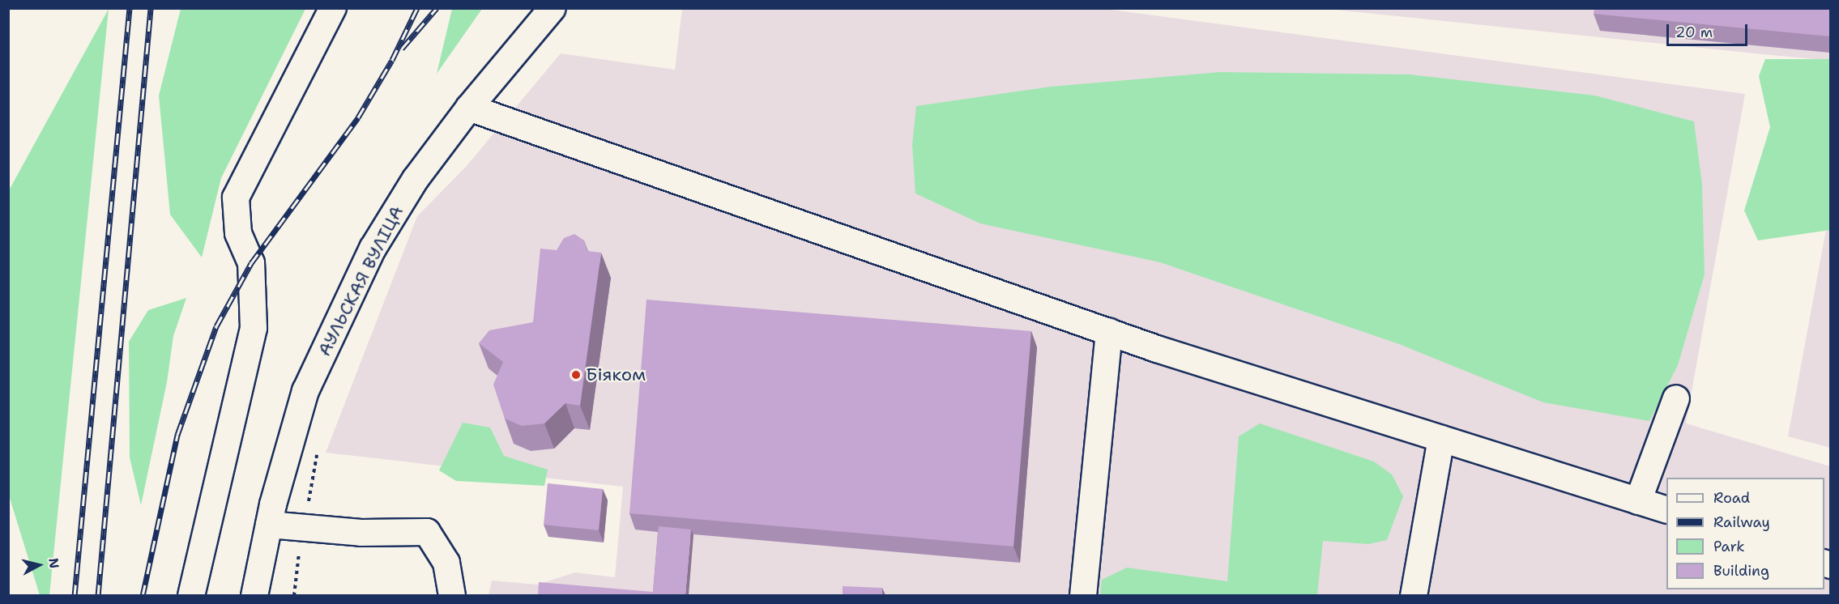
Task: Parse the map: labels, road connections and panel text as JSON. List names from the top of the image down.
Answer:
{
  "streets": {
    "street": ["АУЛЬСКАЯ ВУЛІЦА"]
  },
  "places": ["Біяком"],
  "legend": [
    "Road",
    "Railway",
    "Park",
    "Building"
  ],
  "scale_bar": "20 m",
  "north": "right"
}
